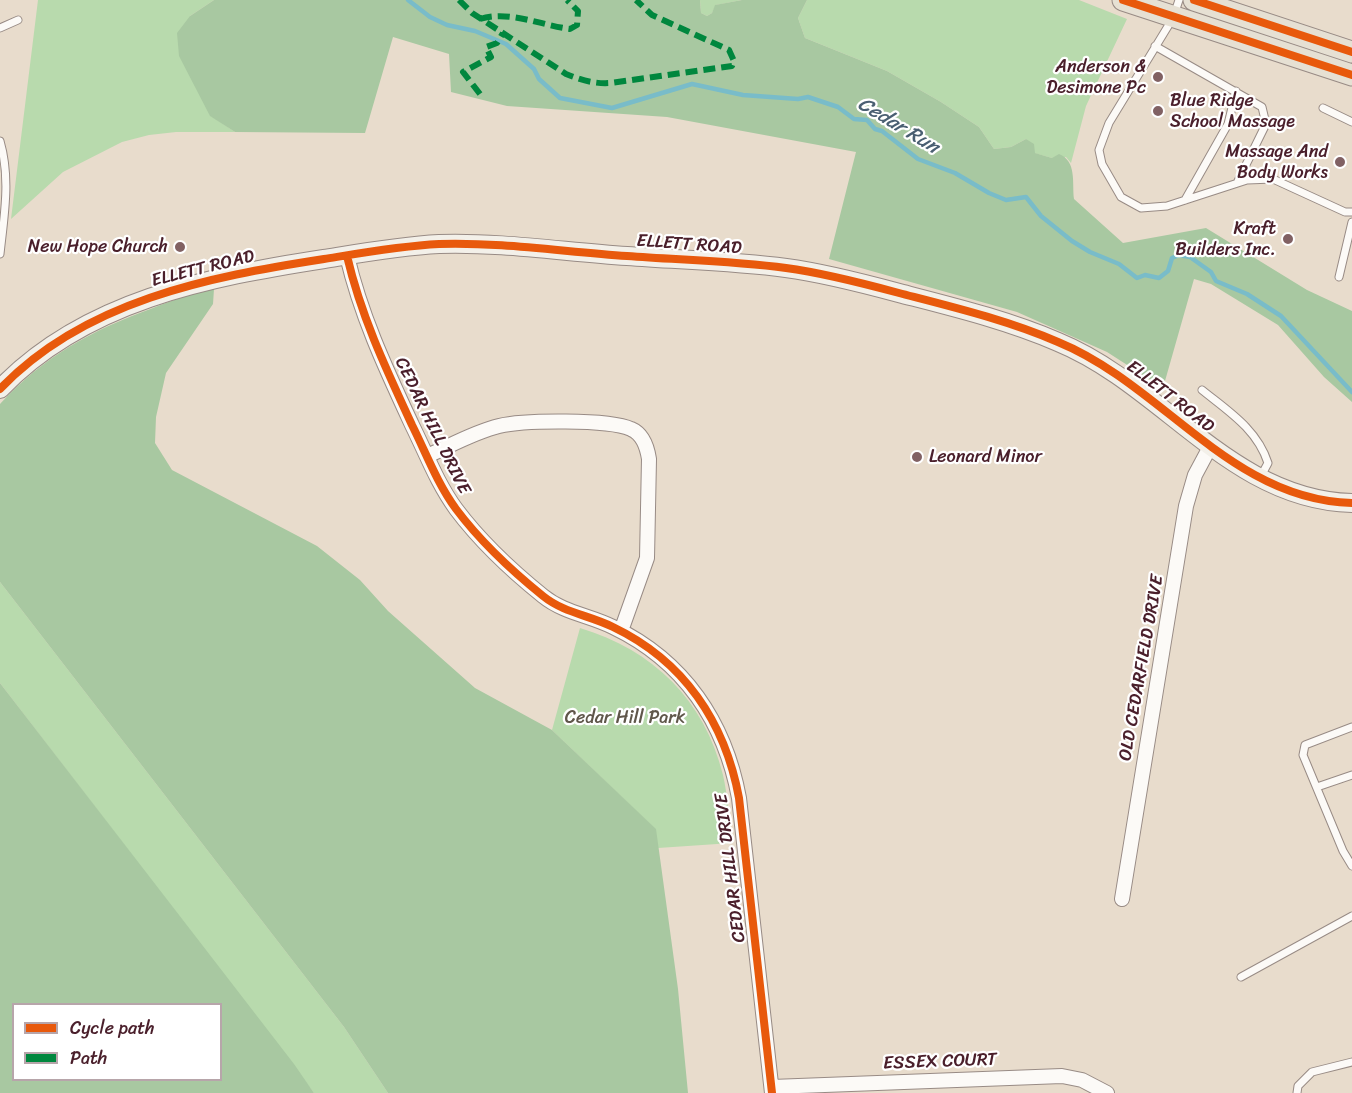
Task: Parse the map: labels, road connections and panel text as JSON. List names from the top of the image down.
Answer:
{
  "streets": {
    "street": [
      "ELLETT ROAD",
      "CEDAR HILL DRIVE",
      "OLD CEDARFIELD DRIVE",
      "ESSEX COURT"
    ]
  },
  "crossings": [
    ["ELLETT ROAD", "CEDAR HILL DRIVE"],
    ["ELLETT ROAD", "OLD CEDARFIELD DRIVE"],
    ["CEDAR HILL DRIVE", "ESSEX COURT"]
  ],
  "water": ["Cedar Run"],
  "parks": ["Cedar Hill Park"],
  "places": [
    "Anderson & Desimone Pc",
    "Blue Ridge School Massage",
    "Massage And Body Works",
    "Kraft Builders Inc.",
    "New Hope Church",
    "Leonard Minor"
  ],
  "legend": ["Cycle path", "Path"]
}
